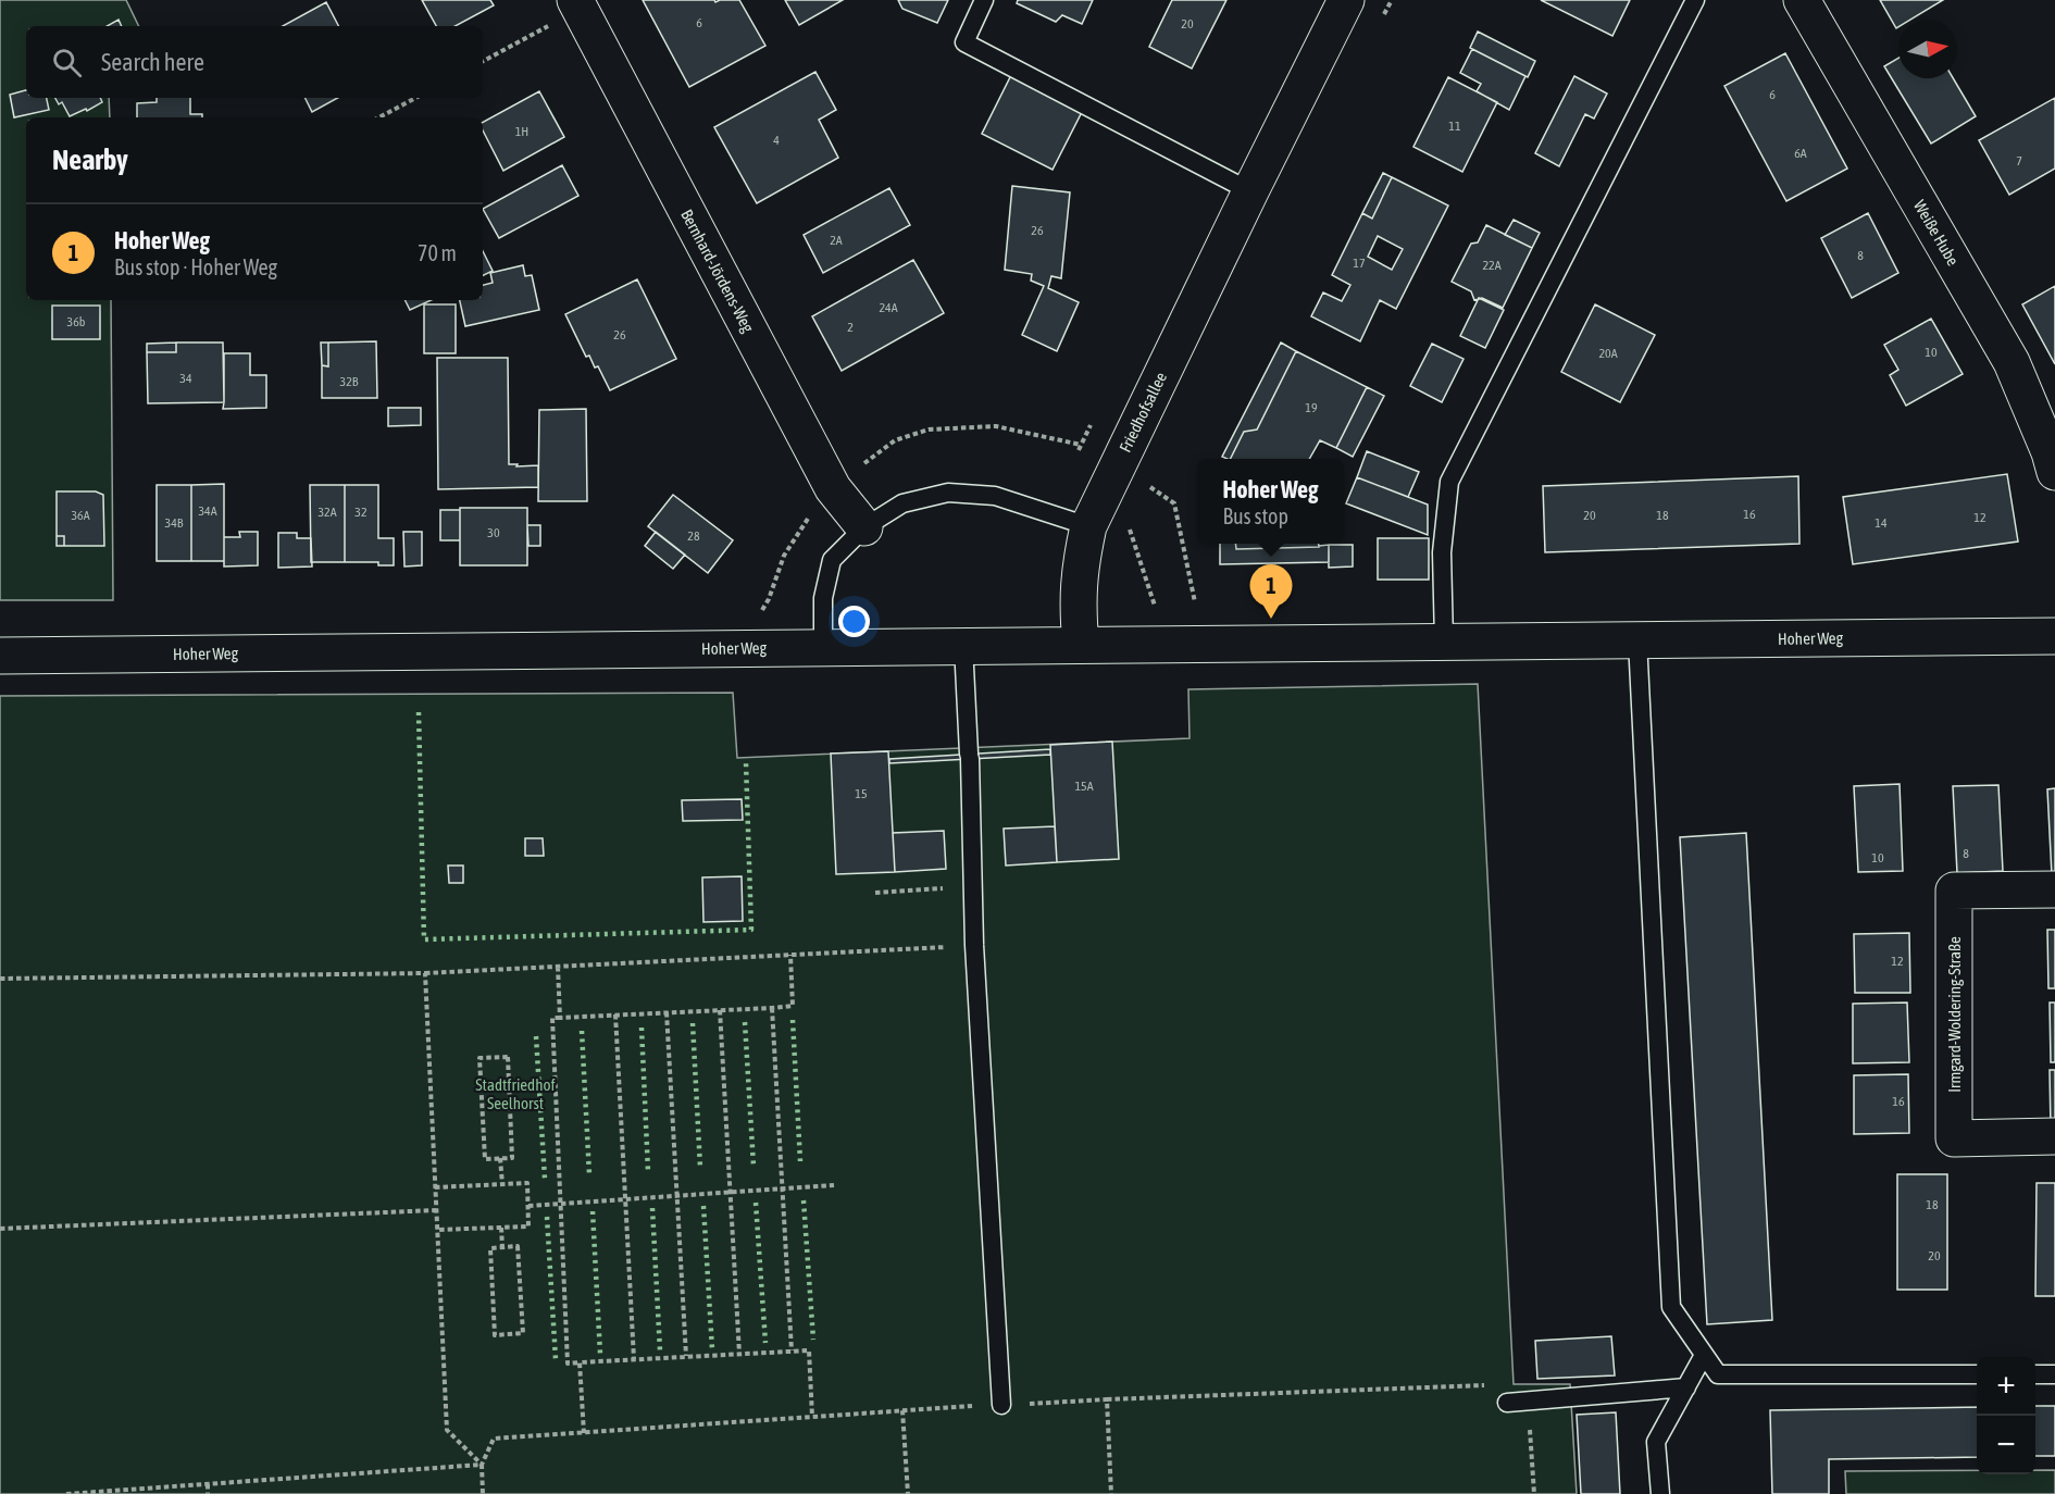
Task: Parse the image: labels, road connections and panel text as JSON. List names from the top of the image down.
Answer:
{
  "streets": {
    "street": [
      "Weiße Hube",
      "Bernhard-Jördens-Weg",
      "Friedhofsallee",
      "Hoher Weg",
      "Irmgard-Woldering-Straße"
    ]
  },
  "crossings": [
    ["Friedhofsallee", "Hoher Weg"]
  ],
  "parks": ["Stadtfriedhof Seelhorst"],
  "house_numbers": [
    "6",
    "20",
    "6",
    "11",
    "1H",
    "4",
    "6A",
    "7",
    "26",
    "2A",
    "8",
    "17",
    "22A",
    "24A",
    "36b",
    "2",
    "26",
    "10",
    "20A",
    "34",
    "32B",
    "19",
    "34A",
    "32A",
    "32",
    "16",
    "36A",
    "20",
    "18",
    "12",
    "34B",
    "14",
    "30",
    "28",
    "15A",
    "15",
    "8",
    "10",
    "12",
    "16",
    "18",
    "20"
  ],
  "north": "right",
  "page": {
    "search": "Search here",
    "heading": "Nearby",
    "list": [
      {
        "mark": "1",
        "name": "Hoher Weg",
        "note": "Bus stop · Hoher Weg",
        "value": "70 m"
      }
    ],
    "popup": ["Hoher Weg", "Bus stop"],
    "pins": "1",
    "map_buttons": ["+", "−"]
  }
}
